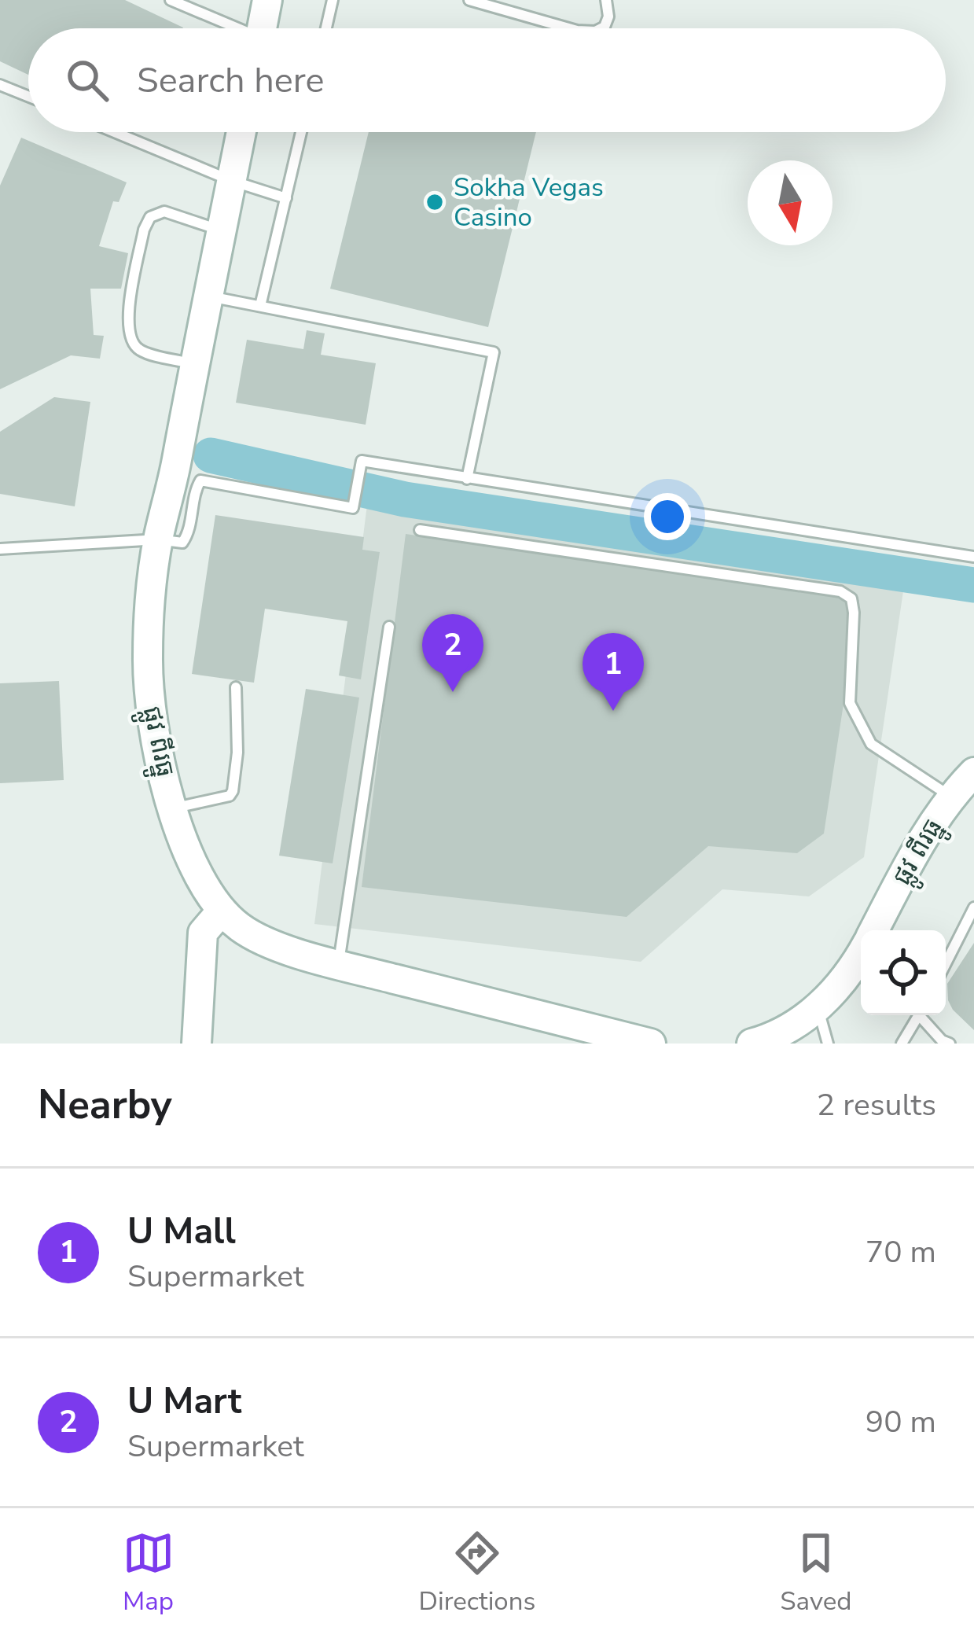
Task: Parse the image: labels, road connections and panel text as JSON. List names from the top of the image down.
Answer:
{
  "streets": {
    "main road": ["ផ្លូវ ពីរធ្នូ"]
  },
  "places": ["Sokha Vegas Casino"],
  "north": "bottom",
  "page": {
    "search": "Search here",
    "pins": ["2", "1"],
    "heading": ["Nearby", "2 results"],
    "list": [
      {
        "mark": "1",
        "name": "U Mall",
        "note": "Supermarket",
        "value": "70 m"
      },
      {
        "mark": "2",
        "name": "U Mart",
        "note": "Supermarket",
        "value": "90 m"
      }
    ],
    "nav": ["Map", "Directions", "Saved"]
  }
}
